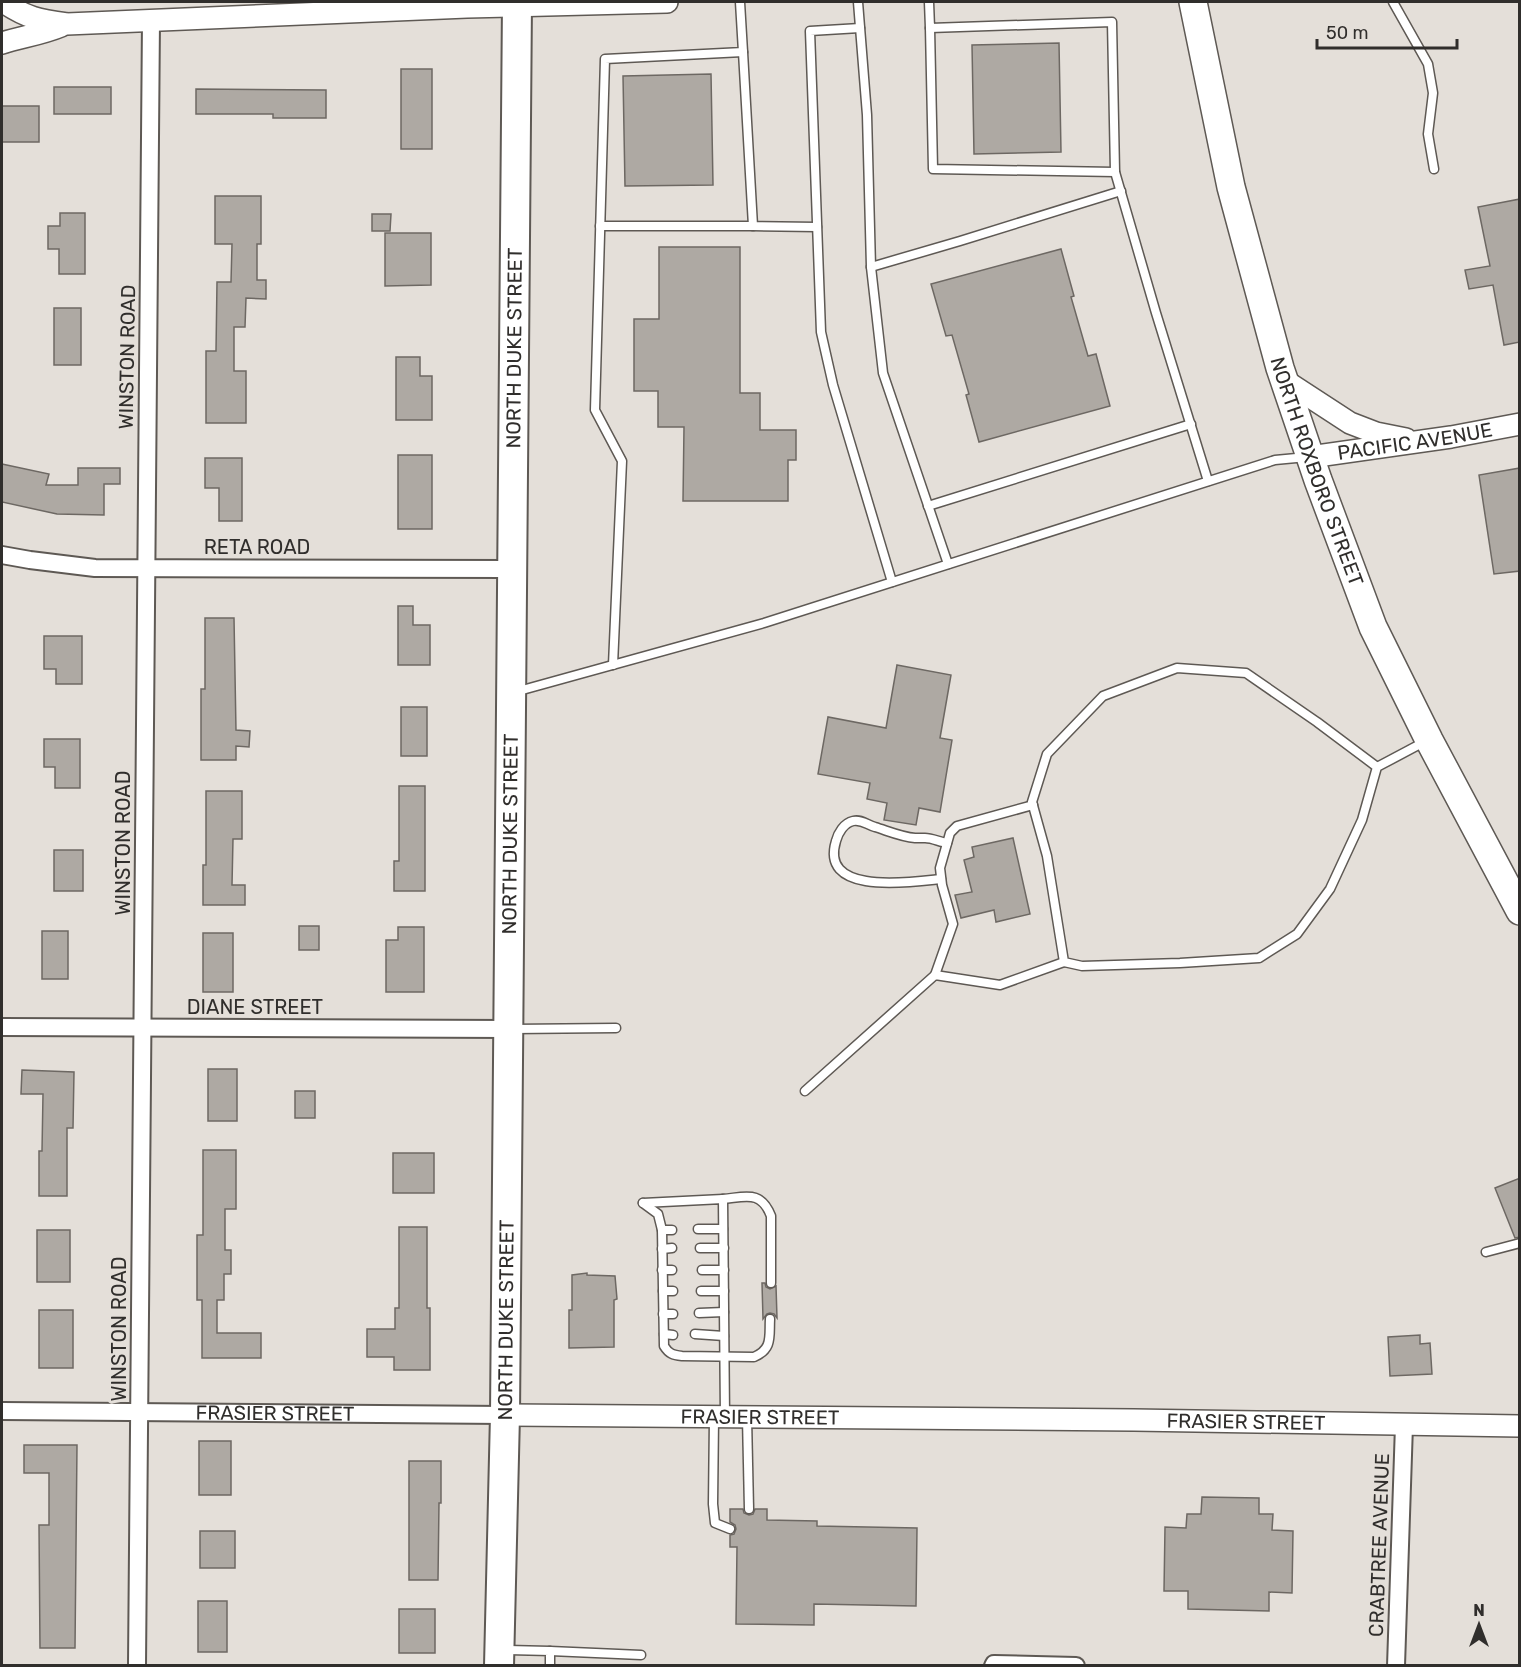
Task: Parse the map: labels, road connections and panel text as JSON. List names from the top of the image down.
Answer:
{
  "streets": {
    "highway": ["NORTH DUKE STREET"],
    "main road": ["NORTH ROXBORO STREET"],
    "street": [
      "WINSTON ROAD",
      "PACIFIC AVENUE",
      "RETA ROAD",
      "DIANE STREET",
      "FRASIER STREET",
      "CRABTREE AVENUE"
    ]
  },
  "crossings": [
    ["NORTH DUKE STREET", "RETA ROAD"],
    ["NORTH DUKE STREET", "DIANE STREET"],
    ["NORTH DUKE STREET", "FRASIER STREET"],
    ["WINSTON ROAD", "RETA ROAD"],
    ["WINSTON ROAD", "DIANE STREET"],
    ["WINSTON ROAD", "FRASIER STREET"],
    ["PACIFIC AVENUE", "NORTH ROXBORO STREET"],
    ["FRASIER STREET", "CRABTREE AVENUE"]
  ],
  "scale_bar": "50 m",
  "north": "top"
}
